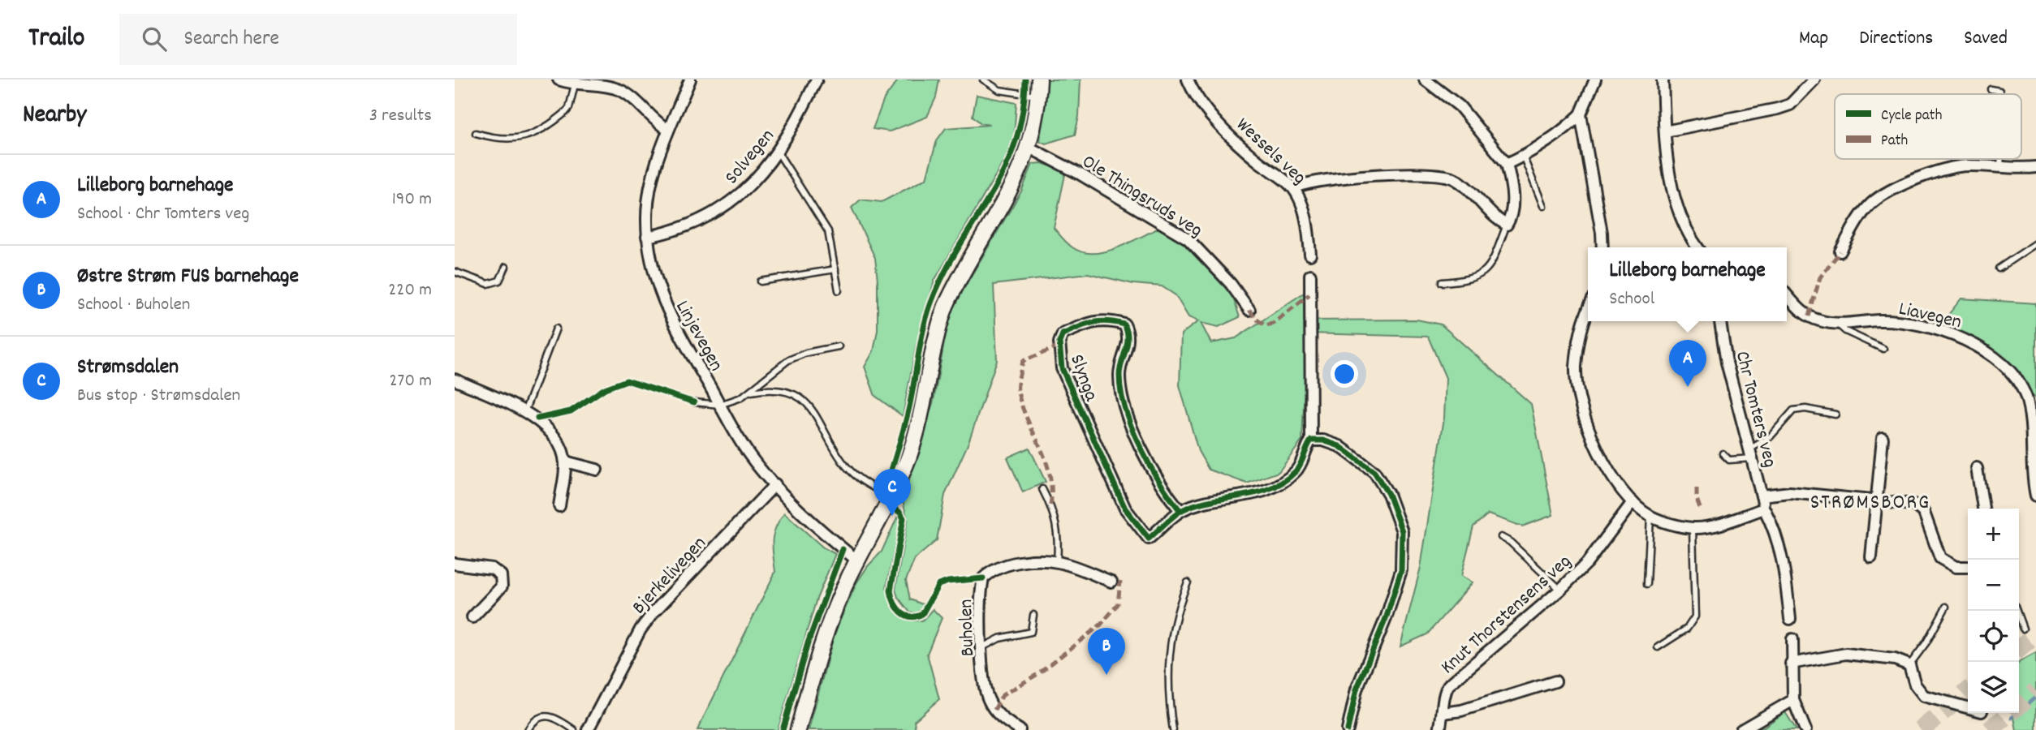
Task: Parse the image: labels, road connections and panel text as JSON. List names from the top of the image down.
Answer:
{
  "streets": {
    "street": [
      "Wessels veg",
      "Solvegen",
      "Ole Thingsruds veg",
      "Liavegen",
      "Linjevegen",
      "Slynga",
      "Chr Tomters veg",
      "Bjerkelivegen",
      "Knut Thorstensens veg",
      "Buholen"
    ]
  },
  "crossings": [
    ["Solvegen", "Linjevegen"],
    ["Linjevegen", "Bjerkelivegen"]
  ],
  "districts": ["STRØMSBORG"],
  "legend": ["Cycle path", "Path"],
  "page": {
    "header": "Trailo",
    "search": "Search here",
    "nav": ["Map", "Directions", "Saved"],
    "heading": ["Nearby", "3 results"],
    "list": [
      {
        "mark": "A",
        "name": "Lilleborg barnehage",
        "note": "School · Chr Tomters veg",
        "value": "190 m"
      },
      {
        "mark": "B",
        "name": "Østre Strøm FUS barnehage",
        "note": "School · Buholen",
        "value": "220 m"
      },
      {
        "mark": "C",
        "name": "Strømsdalen",
        "note": "Bus stop · Strømsdalen",
        "value": "270 m"
      }
    ],
    "popup": ["Lilleborg barnehage", "School"],
    "pins": ["A", "C", "B"],
    "map_buttons": ["+", "−"]
  }
}
